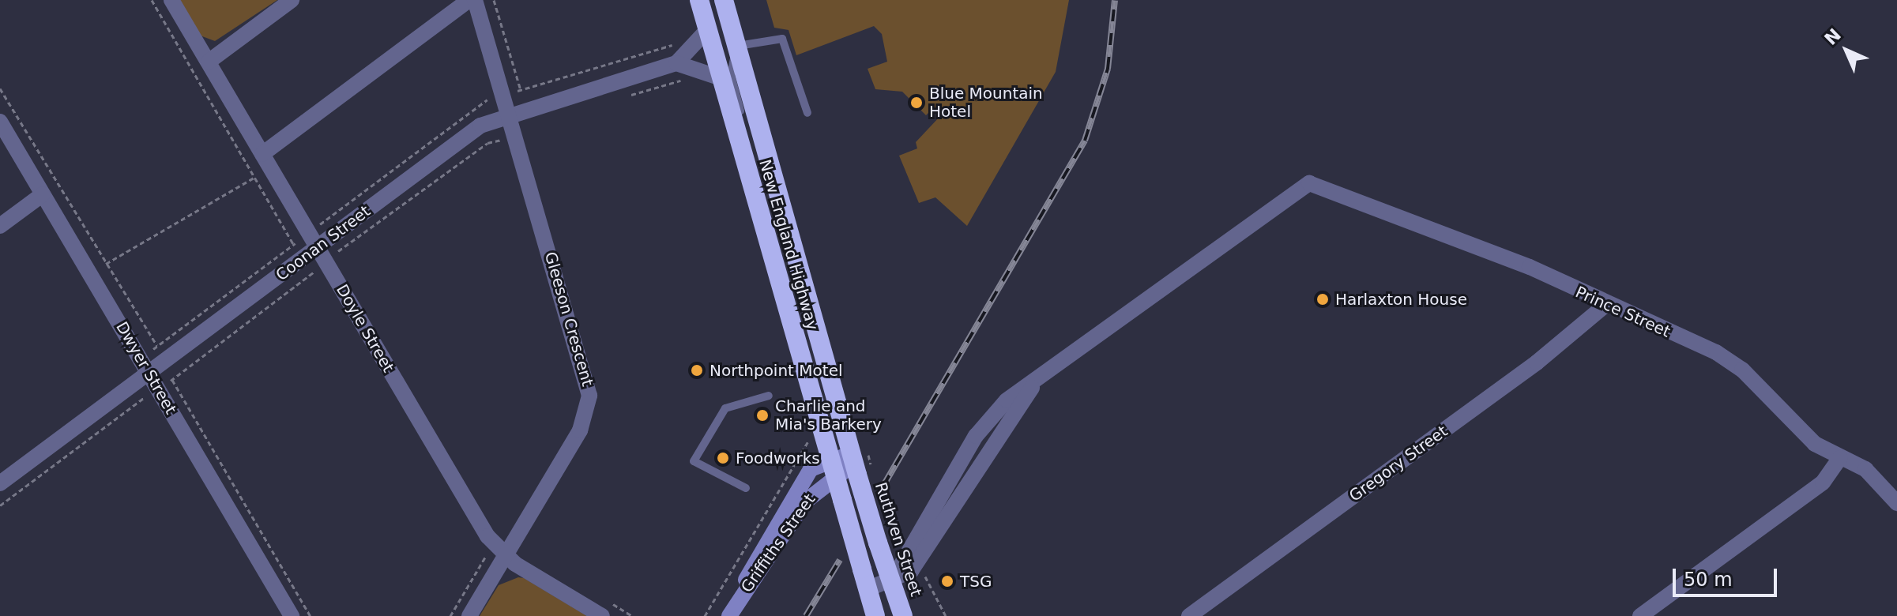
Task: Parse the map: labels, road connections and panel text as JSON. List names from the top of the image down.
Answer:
{
  "streets": {
    "highway": ["New England Highway", "Ruthven Street"],
    "main road": ["Griffiths Street"],
    "street": [
      "Coonan Street",
      "Prince Street",
      "Gleeson Crescent",
      "Doyle Street",
      "Dwyer Street",
      "Gregory Street"
    ]
  },
  "crossings": [
    ["Coonan Street", "Gleeson Crescent"],
    ["Coonan Street", "Doyle Street"],
    ["Coonan Street", "Dwyer Street"],
    ["New England Highway", "Ruthven Street"],
    ["New England Highway", "Griffiths Street"],
    ["Prince Street", "Gregory Street"],
    ["Prince Street", "Ruthven Street"],
    ["Gleeson Crescent", "Doyle Street"],
    ["Ruthven Street", "Griffiths Street"]
  ],
  "places": [
    "Blue Mountain Hotel",
    "Harlaxton House",
    "Northpoint Motel",
    "Charlie and Mia's Barkery",
    "Foodworks",
    "TSG"
  ],
  "scale_bar": "50 m",
  "north": "top left"
}
